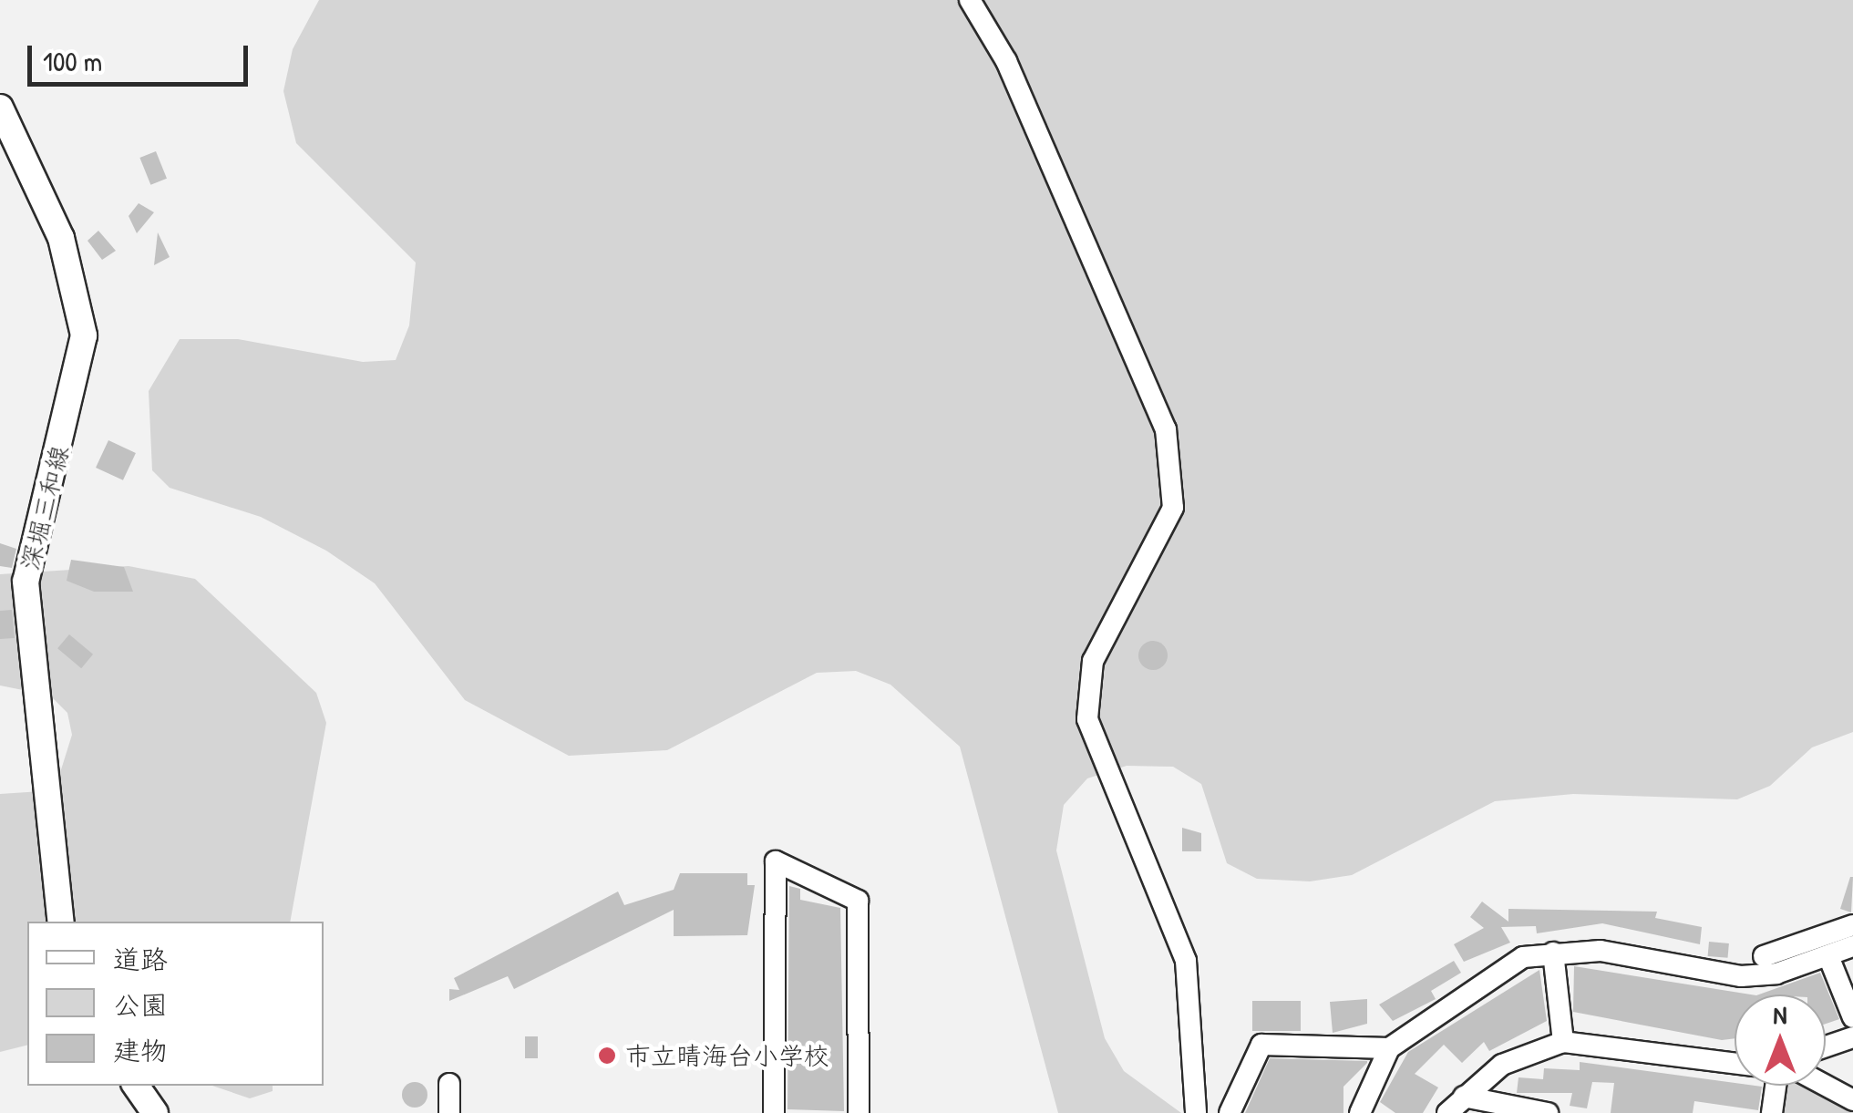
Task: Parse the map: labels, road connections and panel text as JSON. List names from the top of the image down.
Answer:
{
  "streets": {
    "main road": ["深堀三和線"]
  },
  "places": ["市立晴海台小学校"],
  "legend": ["道路", "公園", "建物"],
  "scale_bar": "100 m",
  "north": "top"
}
